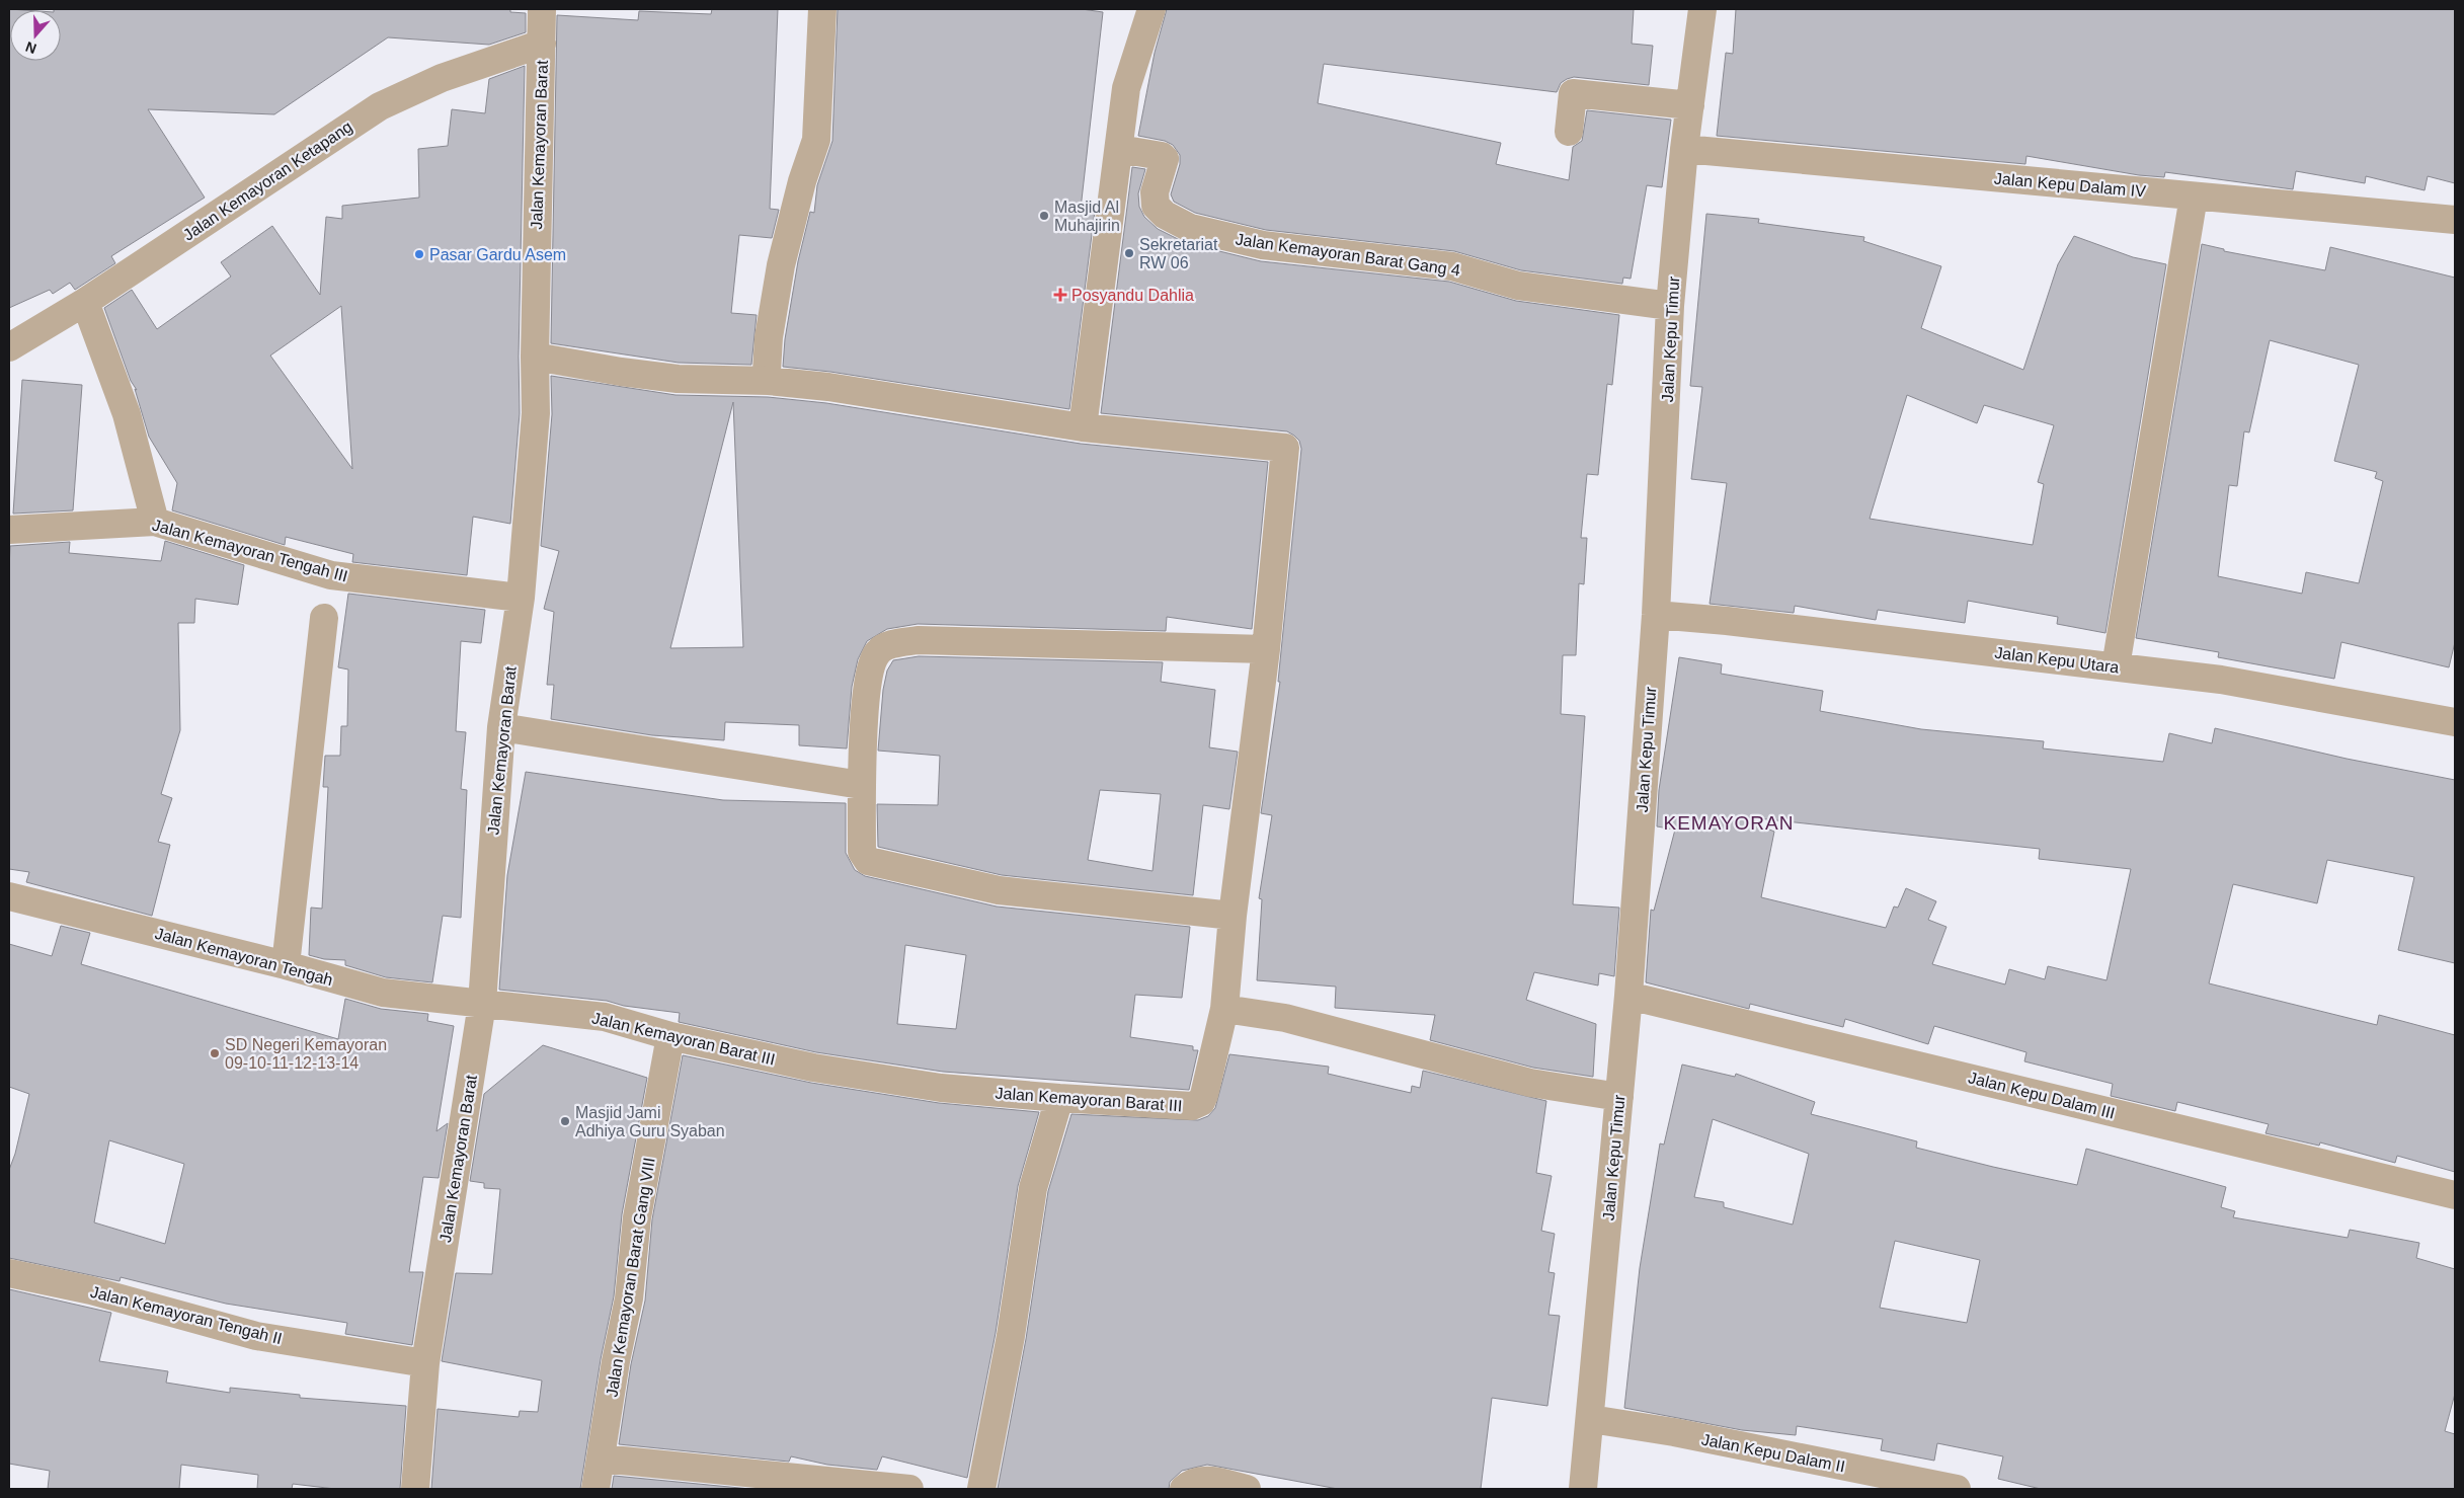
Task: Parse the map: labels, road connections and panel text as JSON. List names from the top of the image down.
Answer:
{
  "streets": {
    "street": [
      "Jalan Kemayoran Barat",
      "Jalan Kemayoran Ketapang",
      "Jalan Kepu Dalam IV",
      "Jalan Kemayoran Barat Gang 4",
      "Jalan Kepu Timur",
      "Jalan Kemayoran Tengah III",
      "Jalan Kepu Utara",
      "Jalan Kemayoran Tengah",
      "Jalan Kemayoran Barat III",
      "Jalan Kepu Dalam III",
      "Jalan Kemayoran Barat Gang VIII",
      "Jalan Kemayoran Tengah II",
      "Jalan Kepu Dalam II"
    ]
  },
  "crossings": [
    ["Jalan Kemayoran Barat", "Jalan Kemayoran Ketapang"],
    ["Jalan Kemayoran Barat", "Jalan Kemayoran Tengah III"],
    ["Jalan Kemayoran Barat", "Jalan Kemayoran Tengah"],
    ["Jalan Kemayoran Barat", "Jalan Kemayoran Barat III"],
    ["Jalan Kemayoran Barat", "Jalan Kemayoran Tengah II"],
    ["Jalan Kepu Dalam IV", "Jalan Kepu Timur"],
    ["Jalan Kemayoran Barat Gang 4", "Jalan Kepu Timur"],
    ["Jalan Kepu Timur", "Jalan Kepu Utara"],
    ["Jalan Kepu Timur", "Jalan Kepu Dalam III"],
    ["Jalan Kepu Timur", "Jalan Kepu Dalam II"],
    ["Jalan Kemayoran Tengah", "Jalan Kemayoran Barat III"],
    ["Jalan Kemayoran Barat III", "Jalan Kemayoran Barat Gang VIII"]
  ],
  "districts": ["KEMAYORAN"],
  "places": {
    "other": [
      "Masjid Al Muhajirin",
      "Sekretariat RW 06",
      "Pasar Gardu Asem",
      "SD Negeri Kemayoran 09-10-11-12-13-14",
      "Masjid Jami Adhiya Guru Syaban"
    ],
    "health": ["Posyandu Dahlia"]
  },
  "north": "bottom"
}
